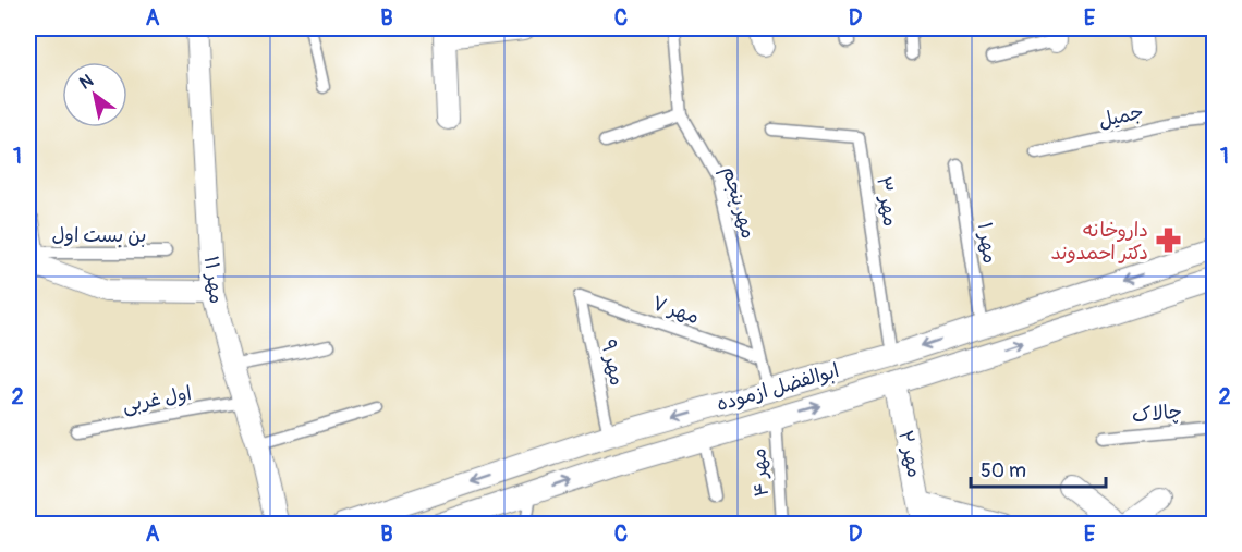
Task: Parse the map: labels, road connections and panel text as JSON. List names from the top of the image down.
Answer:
{
  "streets": {
    "street": ["مهر ۱۱", "ابوالفضل ازموده", "مهر ۲"],
    "lane": [
      "جمیل",
      "مهر ۳",
      "مهر پنجم",
      "بن بست اول",
      "مهر ۱",
      "مهر ۷",
      "مهر ۹",
      "اول غربی",
      "چالاک",
      "مهر ۴"
    ]
  },
  "crossings": [
    ["مهر ۳", "ابوالفضل ازموده"],
    ["مهر پنجم", "مهر ۷"],
    ["مهر پنجم", "ابوالفضل ازموده"],
    ["مهر ۱", "ابوالفضل ازموده"],
    ["مهر ۱۱", "اول غربی"],
    ["مهر ۷", "مهر ۹"],
    ["مهر ۹", "ابوالفضل ازموده"],
    ["ابوالفضل ازموده", "مهر ۲"],
    ["ابوالفضل ازموده", "مهر ۴"]
  ],
  "places": {
    "pharmacy": ["داروخانه دکتر احمدوند"]
  },
  "scale_bar": "50 m",
  "north": "top left",
  "grid": {
    "columns": [
      "A",
      "B",
      "C",
      "D",
      "E"
    ],
    "rows": ["1", "2"]
  }
}
